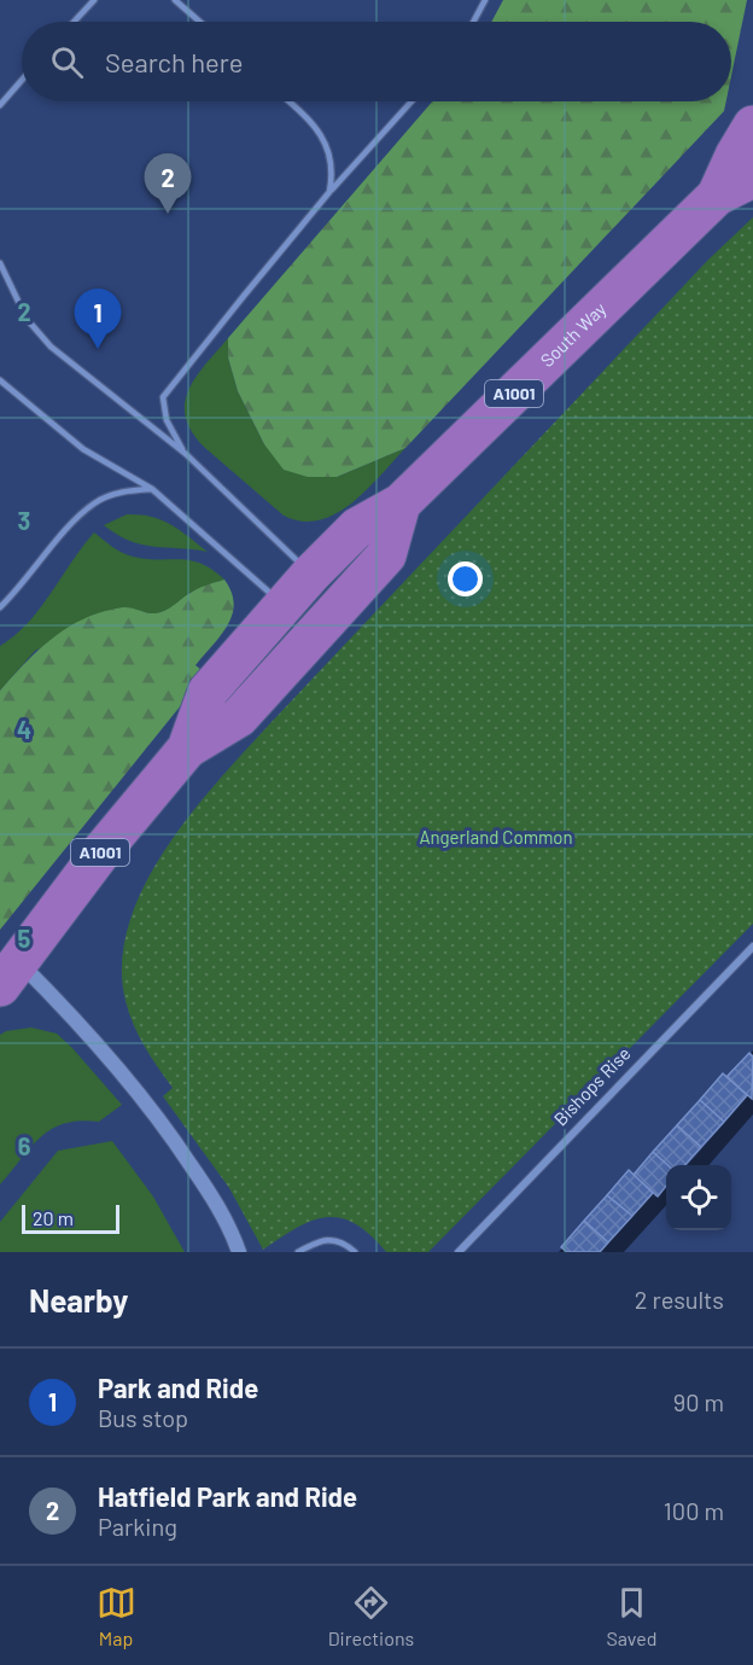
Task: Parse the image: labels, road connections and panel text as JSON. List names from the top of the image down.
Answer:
{
  "streets": {
    "main road": ["South Way", "A1001"],
    "street": ["Bishops Rise"]
  },
  "parks": ["Angerland Common"],
  "scale_bar": "20 m",
  "page": {
    "search": "Search here",
    "pins": ["2", "1"],
    "scale": "20 m",
    "heading": ["Nearby", "2 results"],
    "list": [
      {
        "mark": "1",
        "name": "Park and Ride",
        "note": "Bus stop",
        "value": "90 m"
      },
      {
        "mark": "2",
        "name": "Hatfield Park and Ride",
        "note": "Parking",
        "value": "100 m"
      }
    ],
    "nav": ["Map", "Directions", "Saved"]
  },
  "grid": {
    "rows": [
      "2",
      "3",
      "4",
      "5",
      "6"
    ]
  }
}
